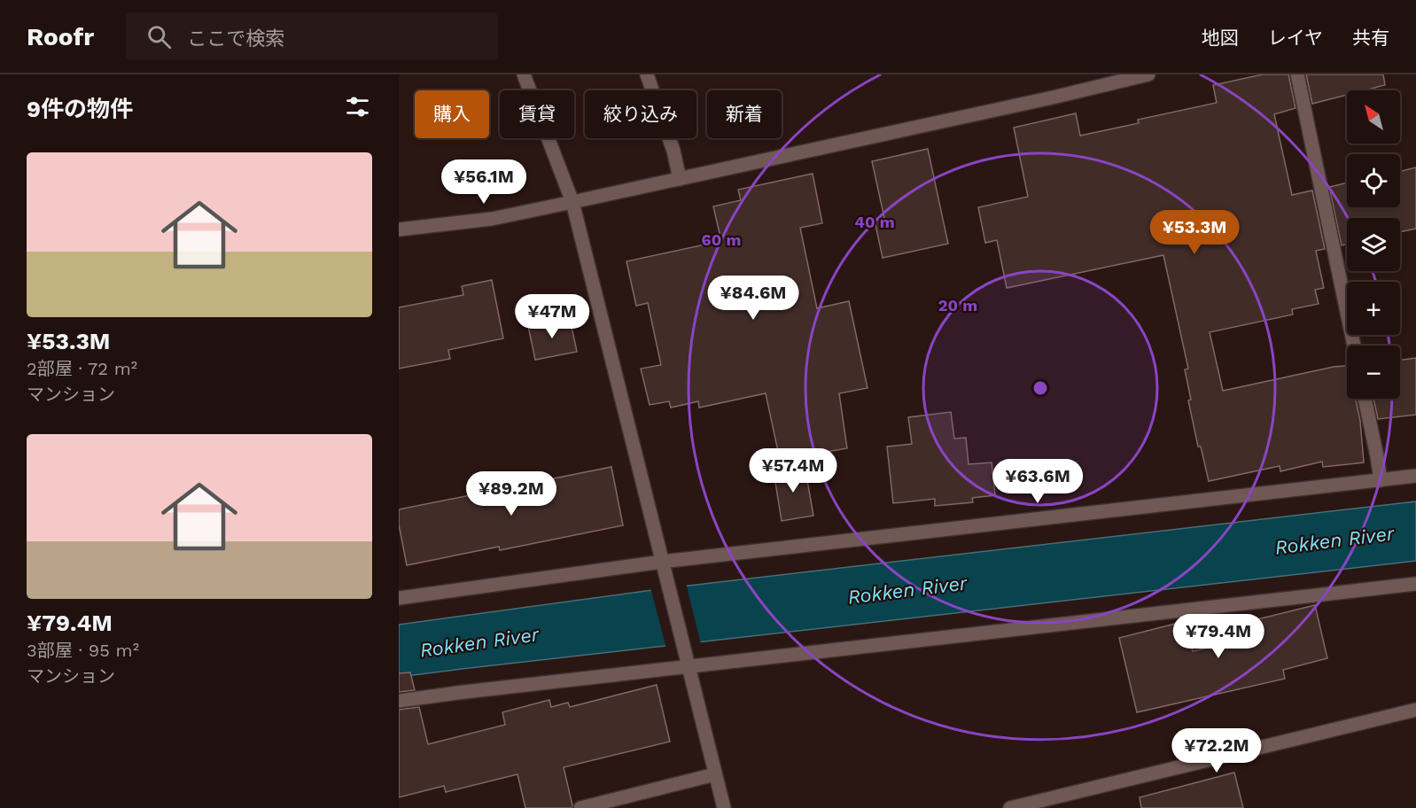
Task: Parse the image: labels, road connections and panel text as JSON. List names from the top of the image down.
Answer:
{
  "water": ["Rokken River"],
  "north": "top left",
  "page": {
    "header": "Roofr",
    "search": "ここで検索",
    "nav": ["地図", "レイヤ", "共有"],
    "heading": "9件の物件",
    "map_buttons": ["+", "−"],
    "chip": [
      "購入",
      "賃貸",
      "絞り込み",
      "新着"
    ],
    "list": [
      {
        "name": "¥53.3M",
        "note": "2部屋 · 72 m² · マンション"
      },
      {
        "name": "¥79.4M",
        "note": "3部屋 · 95 m² · マンション"
      }
    ],
    "price": [
      "¥56.1M",
      "¥53.3M",
      "¥84.6M",
      "¥47M",
      "¥57.4M",
      "¥63.6M",
      "¥89.2M",
      "¥79.4M",
      "¥72.2M"
    ]
  },
  "rings": ["40 m", "60 m", "20 m"]
}
